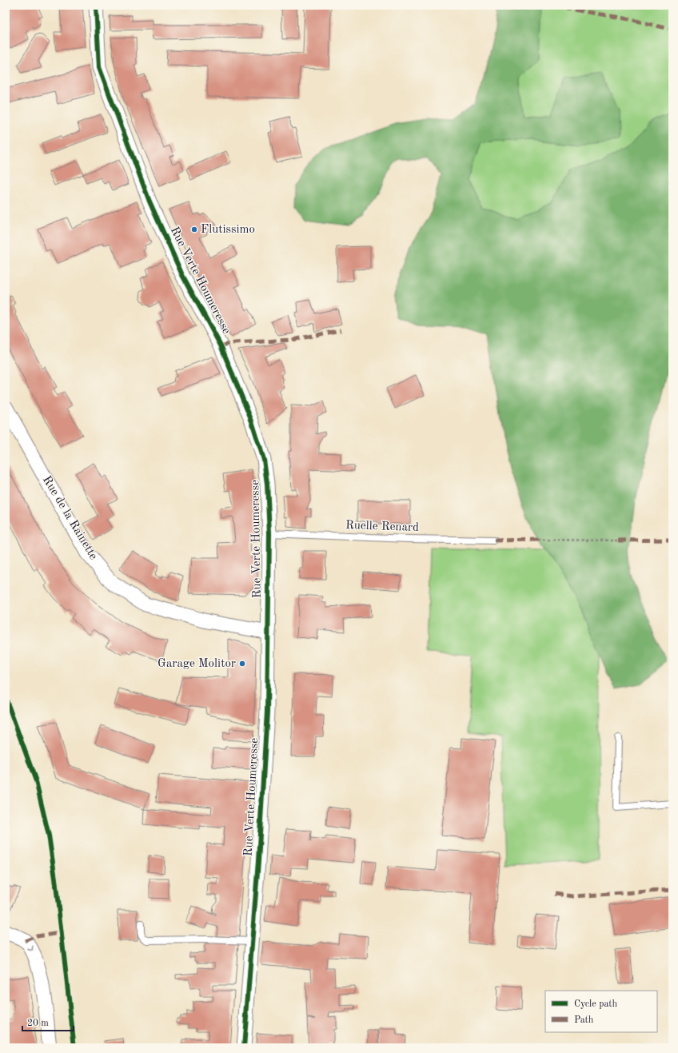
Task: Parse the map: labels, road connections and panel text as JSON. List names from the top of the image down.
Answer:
{
  "streets": {
    "street": ["Rue Verte Houmeresse", "Rue de la Rainette"],
    "lane": ["Ruelle Renard"]
  },
  "crossings": [
    ["Rue Verte Houmeresse", "Rue de la Rainette"],
    ["Rue Verte Houmeresse", "Ruelle Renard"]
  ],
  "places": ["Flutissimo", "Garage Molitor"],
  "legend": ["Cycle path", "Path"],
  "scale_bar": "20 m"
}
